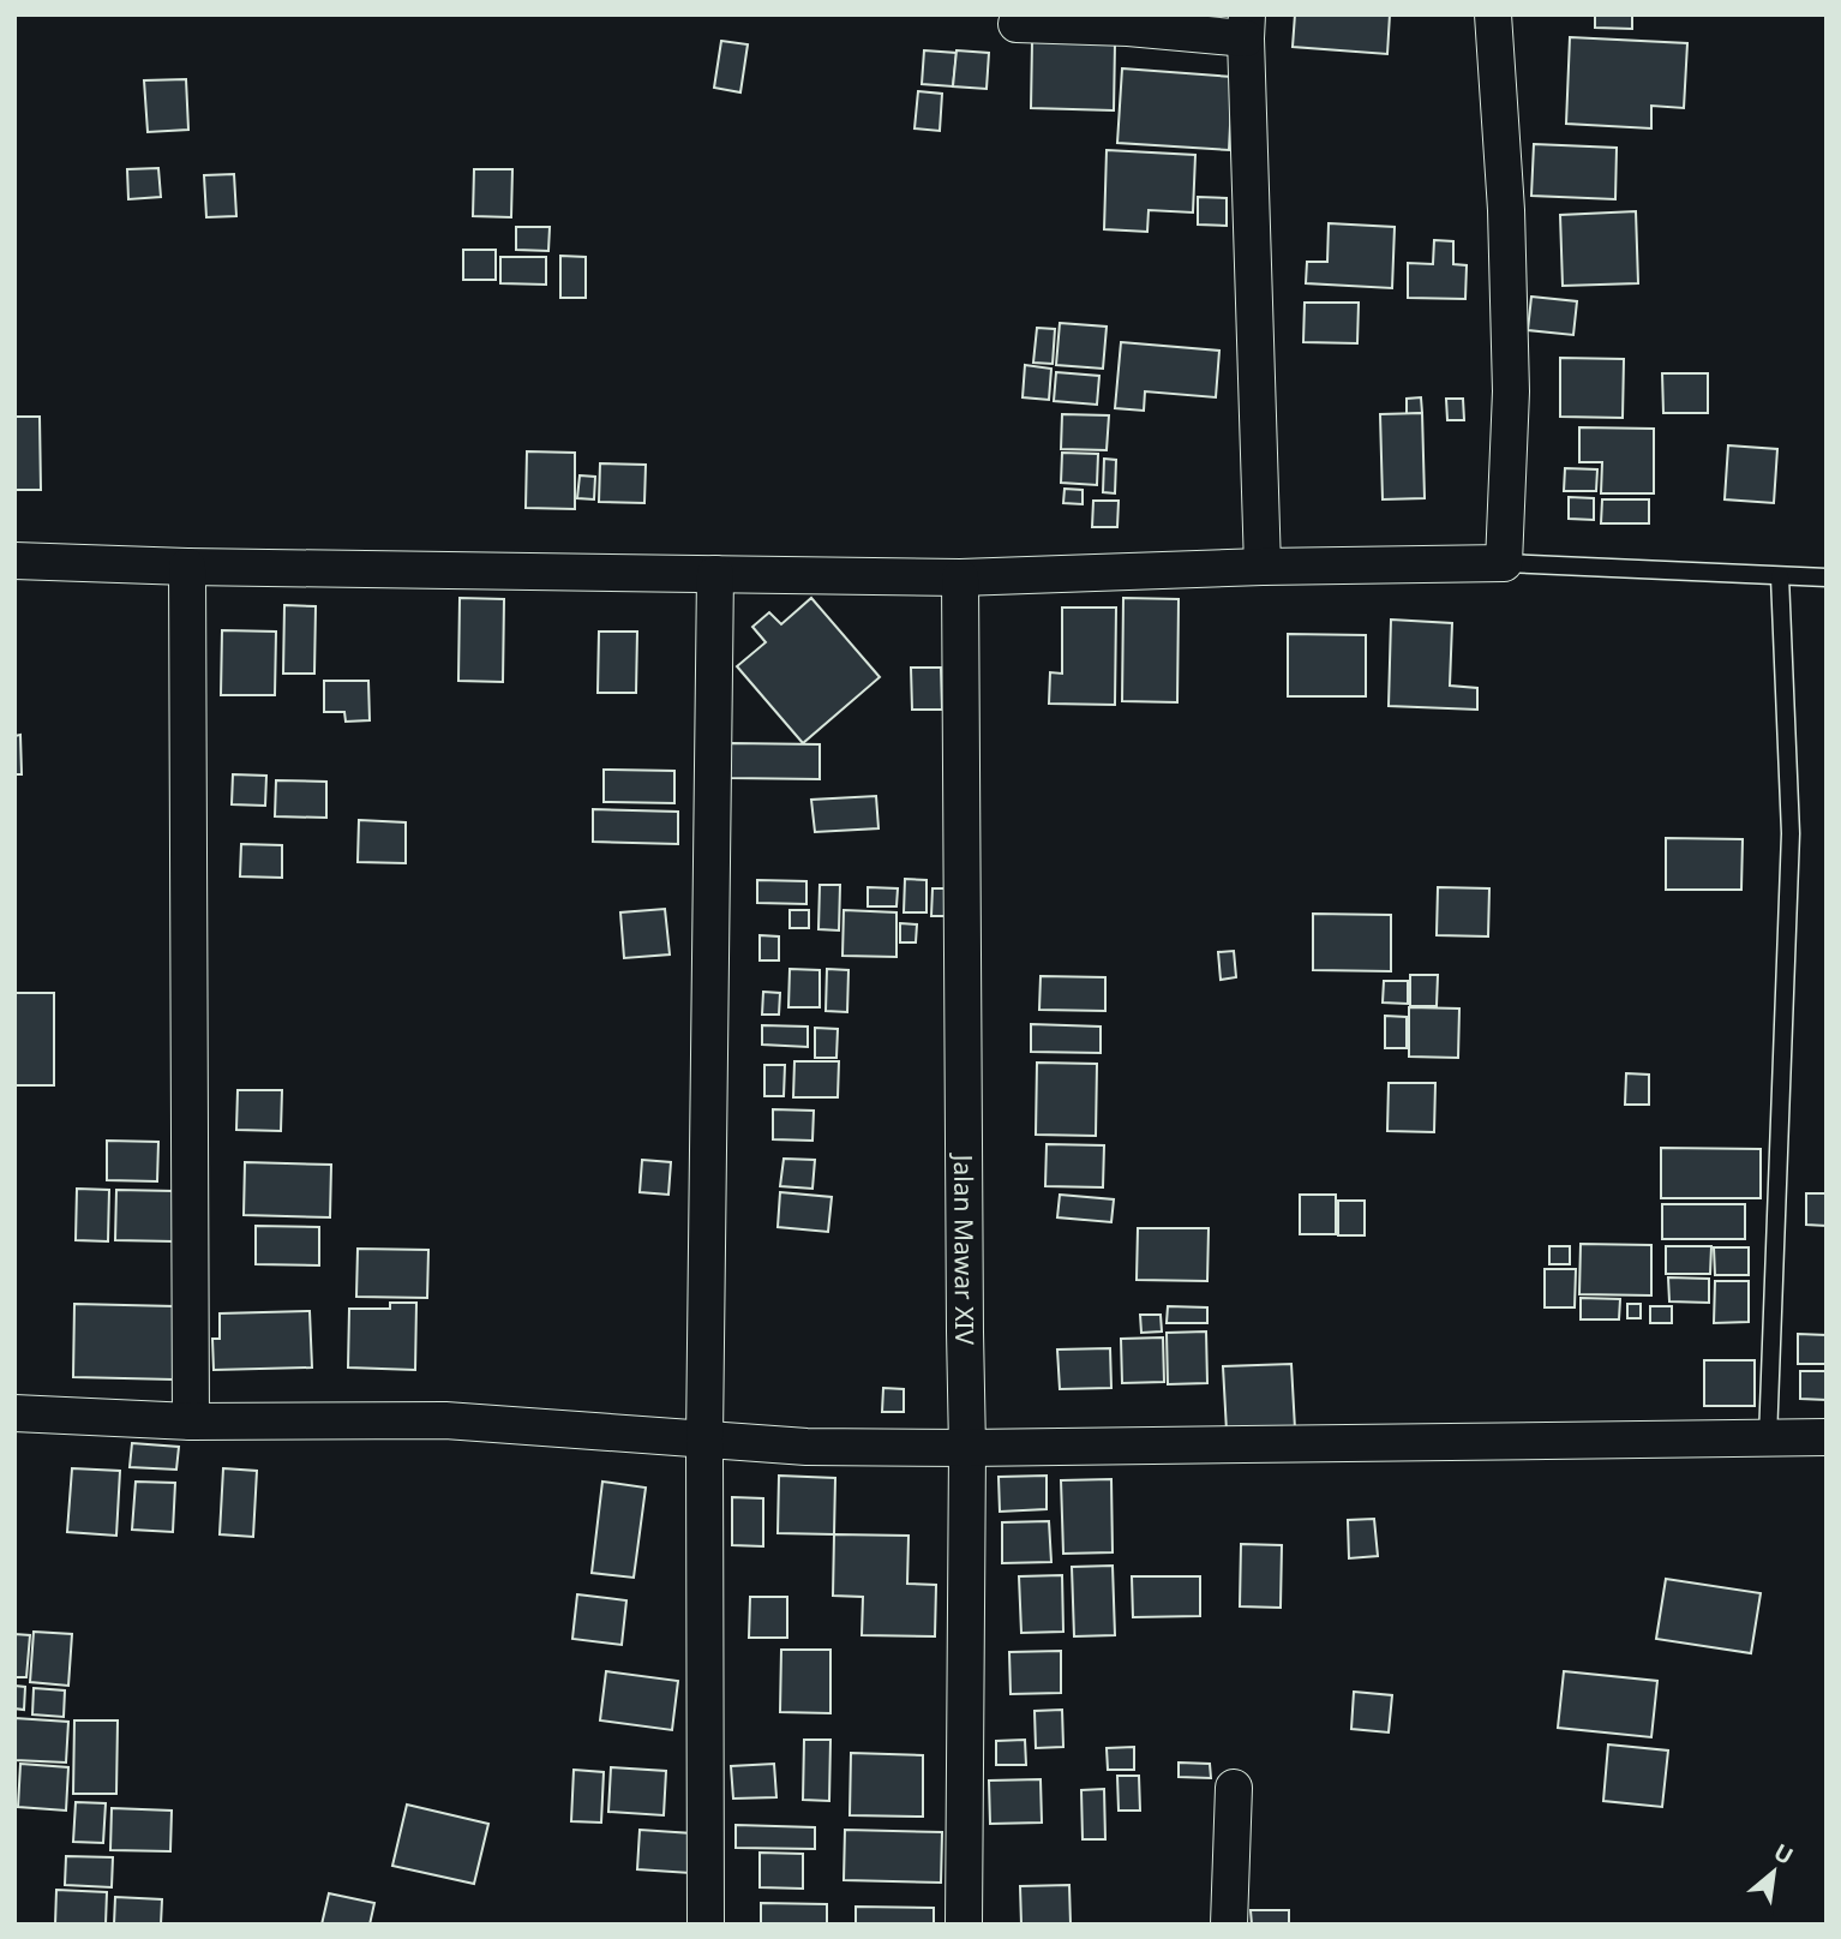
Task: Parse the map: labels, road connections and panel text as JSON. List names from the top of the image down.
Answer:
{
  "streets": {
    "street": ["Jalan Mawar XIV"]
  },
  "north": "top right"
}
